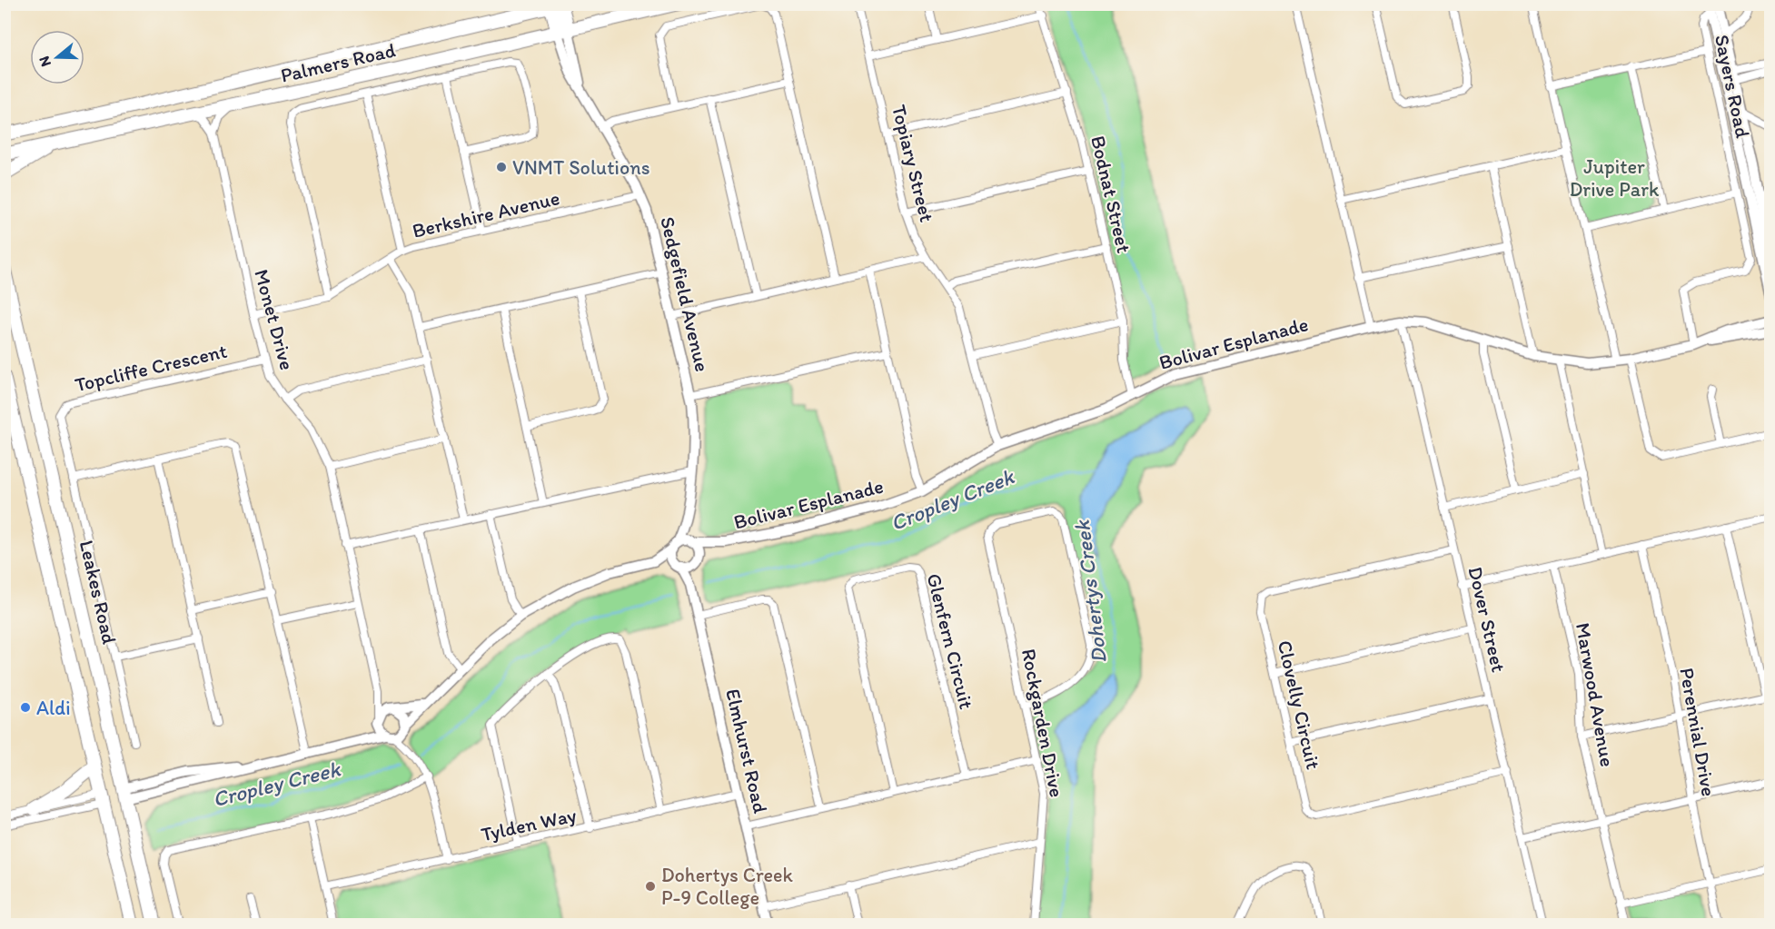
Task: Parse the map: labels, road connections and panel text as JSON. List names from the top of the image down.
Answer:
{
  "streets": {
    "highway": ["Palmers Road", "Leakes Road"],
    "street": [
      "Sayers Road",
      "Topiary Street",
      "Bodnat Street",
      "Berkshire Avenue",
      "Sedgefield Avenue",
      "Monet Drive",
      "Bolivar Esplanade",
      "Topcliffe Crescent",
      "Dover Street",
      "Glenfern Circuit",
      "Marwood Avenue",
      "Clovelly Circuit",
      "Rockgarden Drive",
      "Perennial Drive",
      "Elmhurst Road",
      "Tylden Way"
    ]
  },
  "crossings": [
    ["Palmers Road", "Sedgefield Avenue"],
    ["Sayers Road", "Bolivar Esplanade"],
    ["Topiary Street", "Bolivar Esplanade"],
    ["Bodnat Street", "Bolivar Esplanade"],
    ["Berkshire Avenue", "Sedgefield Avenue"],
    ["Berkshire Avenue", "Monet Drive"],
    ["Sedgefield Avenue", "Bolivar Esplanade"],
    ["Sedgefield Avenue", "Elmhurst Road"],
    ["Monet Drive", "Topcliffe Crescent"],
    ["Bolivar Esplanade", "Dover Street"],
    ["Bolivar Esplanade", "Elmhurst Road"],
    ["Dover Street", "Clovelly Circuit"],
    ["Elmhurst Road", "Tylden Way"]
  ],
  "water": ["Cropley Creek", "Dohertys Creek"],
  "parks": ["Jupiter Drive Park"],
  "places": ["VNMT Solutions", "Aldi", "Dohertys Creek P-9 College"],
  "north": "left"
}
